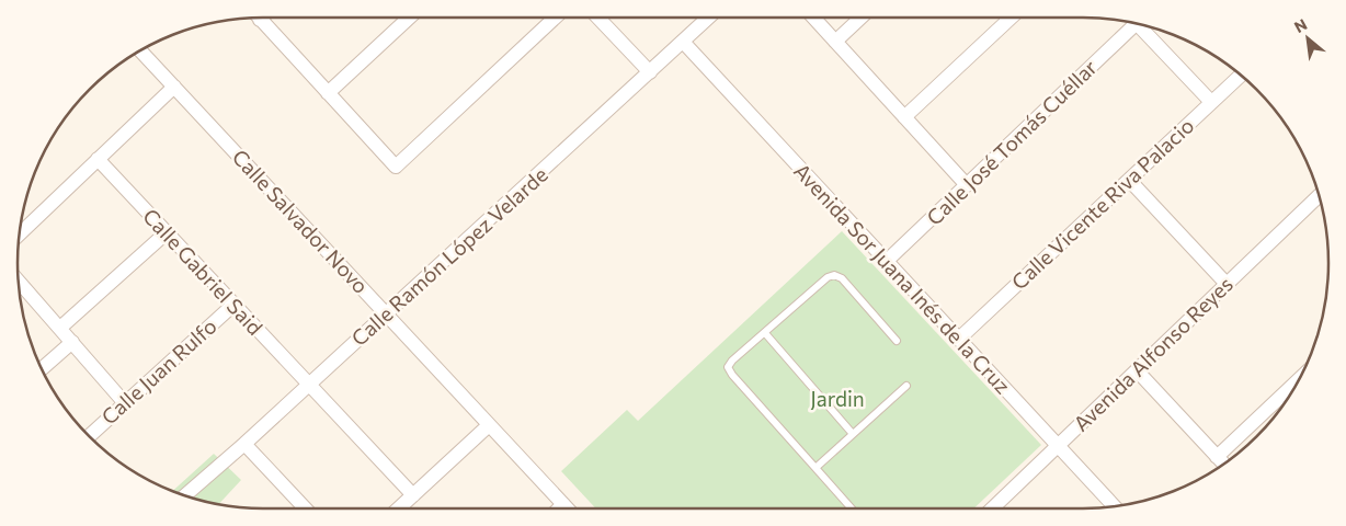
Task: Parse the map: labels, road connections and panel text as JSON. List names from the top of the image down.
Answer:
{
  "streets": {
    "street": [
      "Calle José Tomás Cuéllar",
      "Calle Vicente Riva Palacio",
      "Calle Salvador Novo",
      "Calle Ramón López Velarde",
      "Calle Gabriel Said",
      "Avenida Sor Juana Inés de la Cruz",
      "Avenida Alfonso Reyes",
      "Calle Juan Rulfo"
    ]
  },
  "crossings": [
    ["Calle José Tomás Cuéllar", "Avenida Sor Juana Inés de la Cruz"],
    ["Calle Vicente Riva Palacio", "Avenida Sor Juana Inés de la Cruz"],
    ["Calle Salvador Novo", "Calle Ramón López Velarde"],
    ["Calle Ramón López Velarde", "Calle Gabriel Said"],
    ["Calle Ramón López Velarde", "Avenida Sor Juana Inés de la Cruz"],
    ["Calle Gabriel Said", "Calle Juan Rulfo"],
    ["Avenida Sor Juana Inés de la Cruz", "Avenida Alfonso Reyes"]
  ],
  "parks": ["Jardin"],
  "north": "top left"
}
